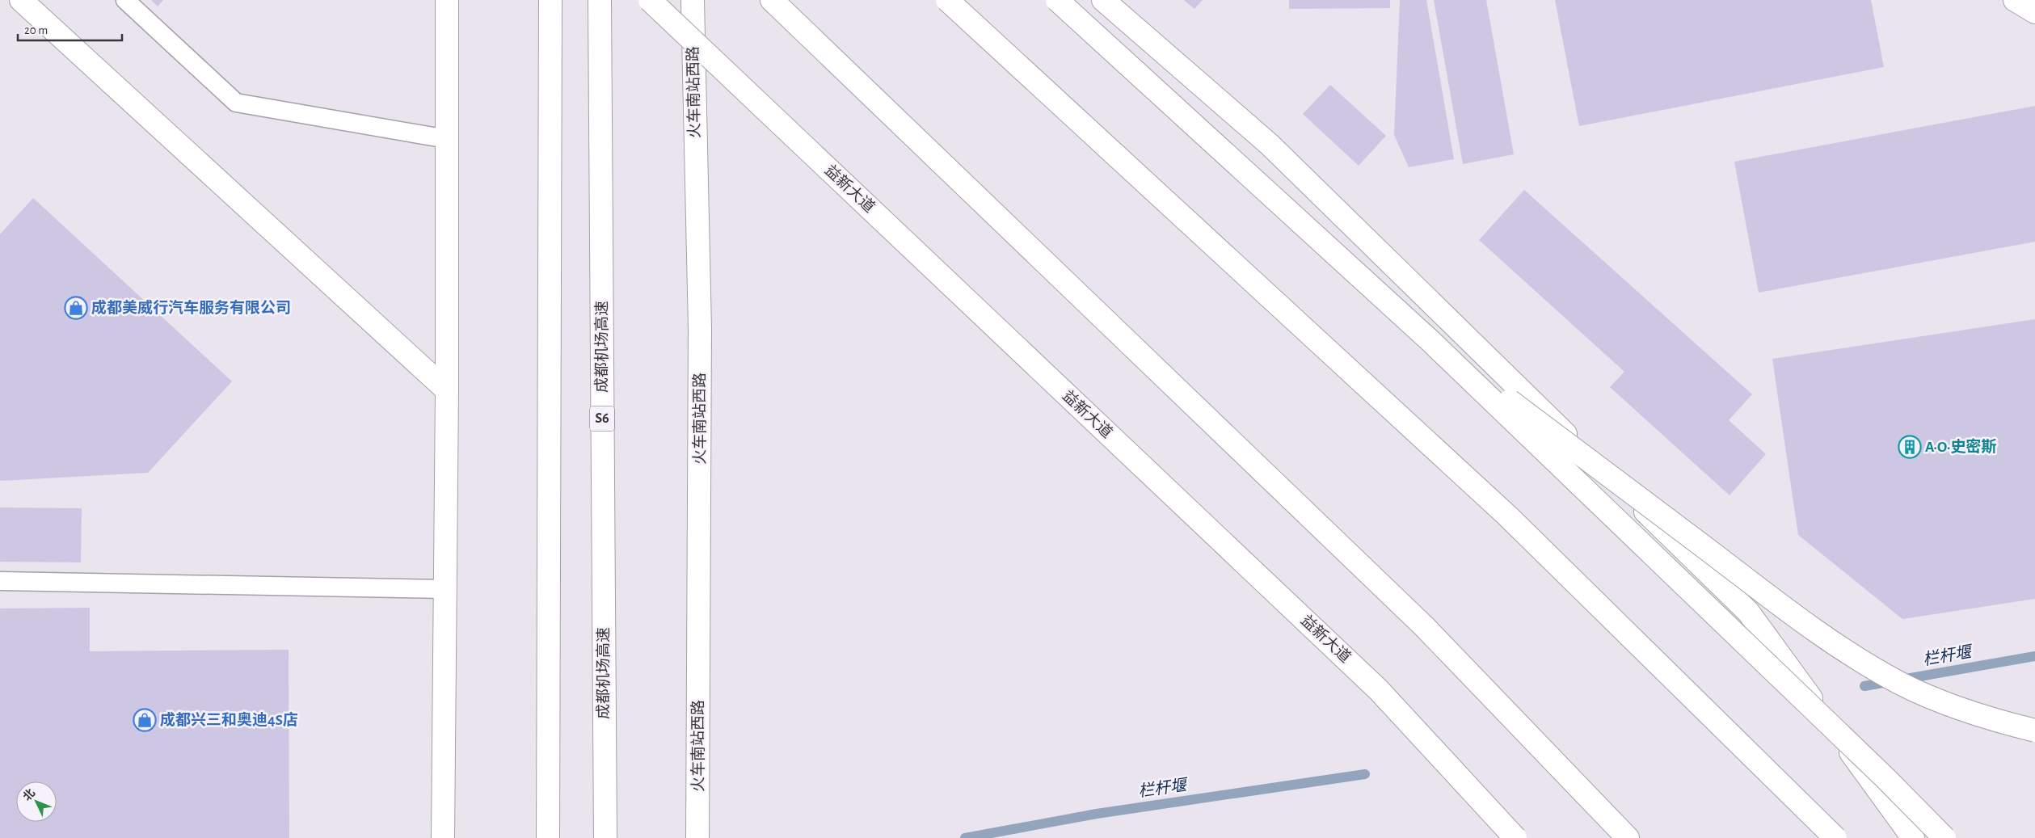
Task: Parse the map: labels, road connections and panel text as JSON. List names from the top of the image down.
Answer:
{
  "streets": {
    "main road": [
      "火车南站西路",
      "益新大道",
      "成都机场高速",
      "S6"
    ]
  },
  "water": ["栏杆堰"],
  "places": {
    "shop": ["成都美威行汽车服务有限公司", "成都兴三和奥迪4S店"],
    "building": ["A·O·史密斯"]
  },
  "scale_bar": "20 m",
  "north": "top left"
}
